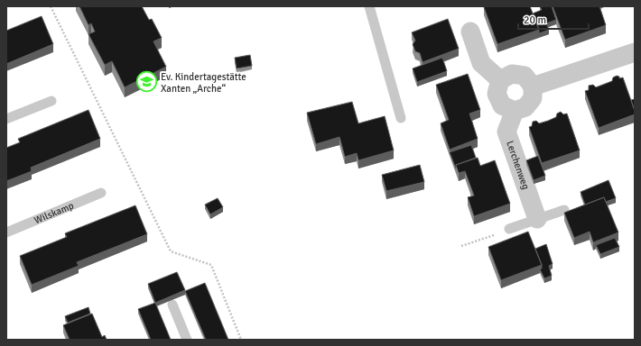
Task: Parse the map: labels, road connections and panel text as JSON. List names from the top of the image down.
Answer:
{
  "streets": {
    "street": ["Lerchenweg"],
    "lane": ["Wilskamp"]
  },
  "places": {
    "school or university": ["Ev. Kindertagestätte Xanten „Arche“"]
  },
  "scale_bar": "20 m"
}
